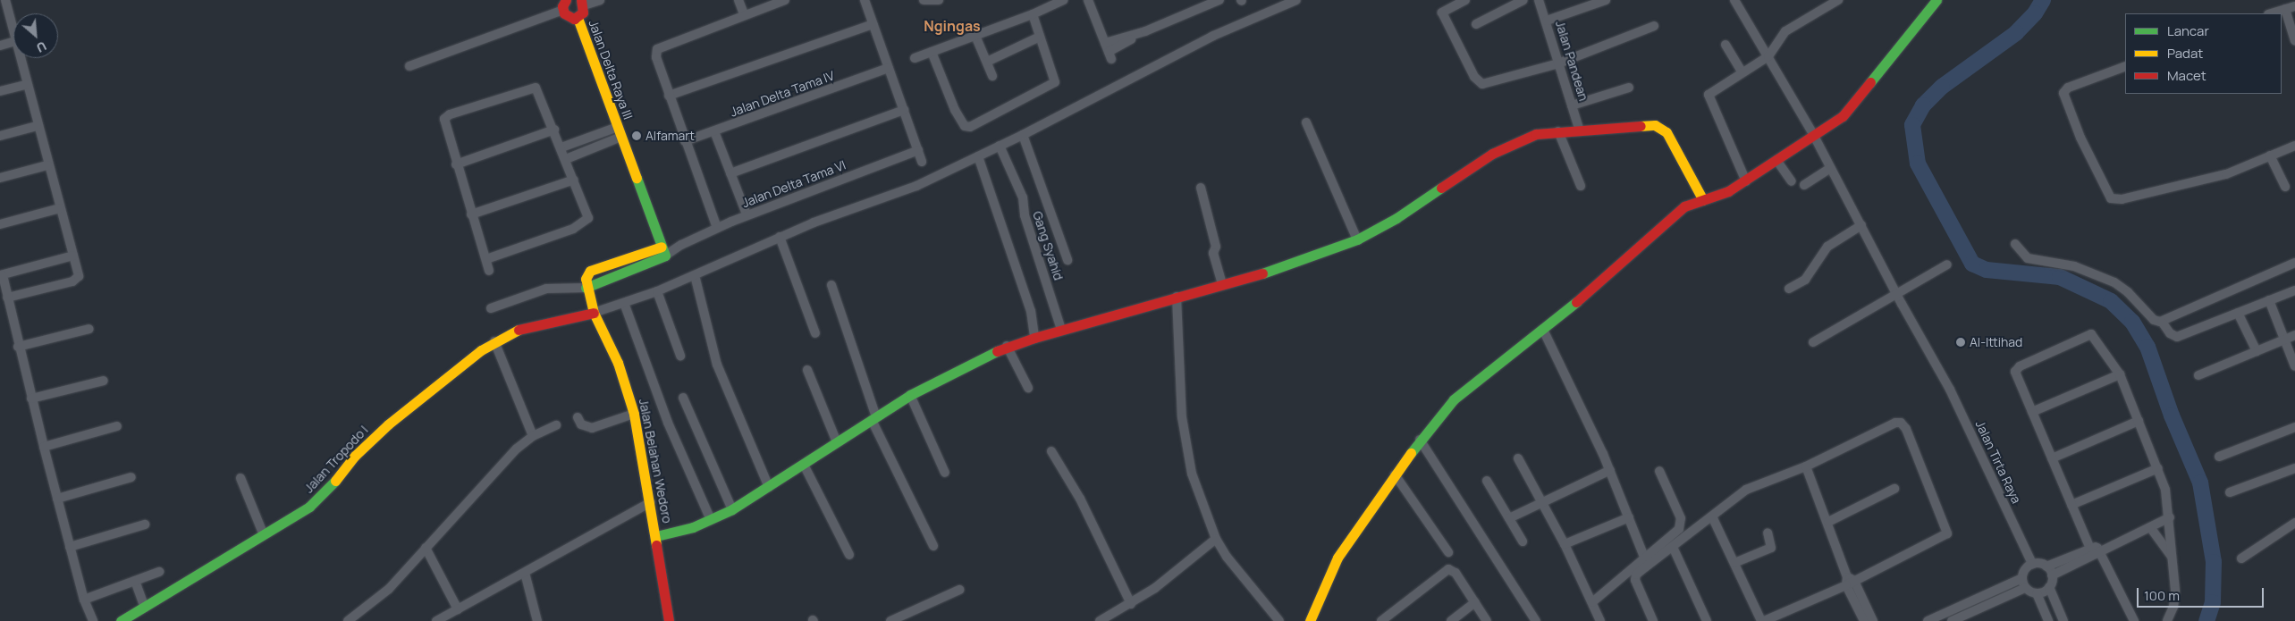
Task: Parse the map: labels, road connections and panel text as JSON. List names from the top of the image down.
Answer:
{
  "streets": {
    "street": [
      "Jalan Pandean",
      "Jalan Delta Raya III",
      "Jalan Delta Tama IV",
      "Jalan Delta Tama VI",
      "Gang Syahid",
      "Jalan Tropodo I",
      "Jalan Belahan Wedoro",
      "Jalan Tirta Raya"
    ]
  },
  "crossings": [
    ["Jalan Delta Raya III", "Jalan Delta Tama VI"],
    ["Jalan Tropodo I", "Jalan Belahan Wedoro"]
  ],
  "districts": ["Ngingas"],
  "places": ["Alfamart", "Al-Ittihad"],
  "legend": ["Lancar", "Padat", "Macet"],
  "scale_bar": "100 m",
  "north": "bottom right"
}
